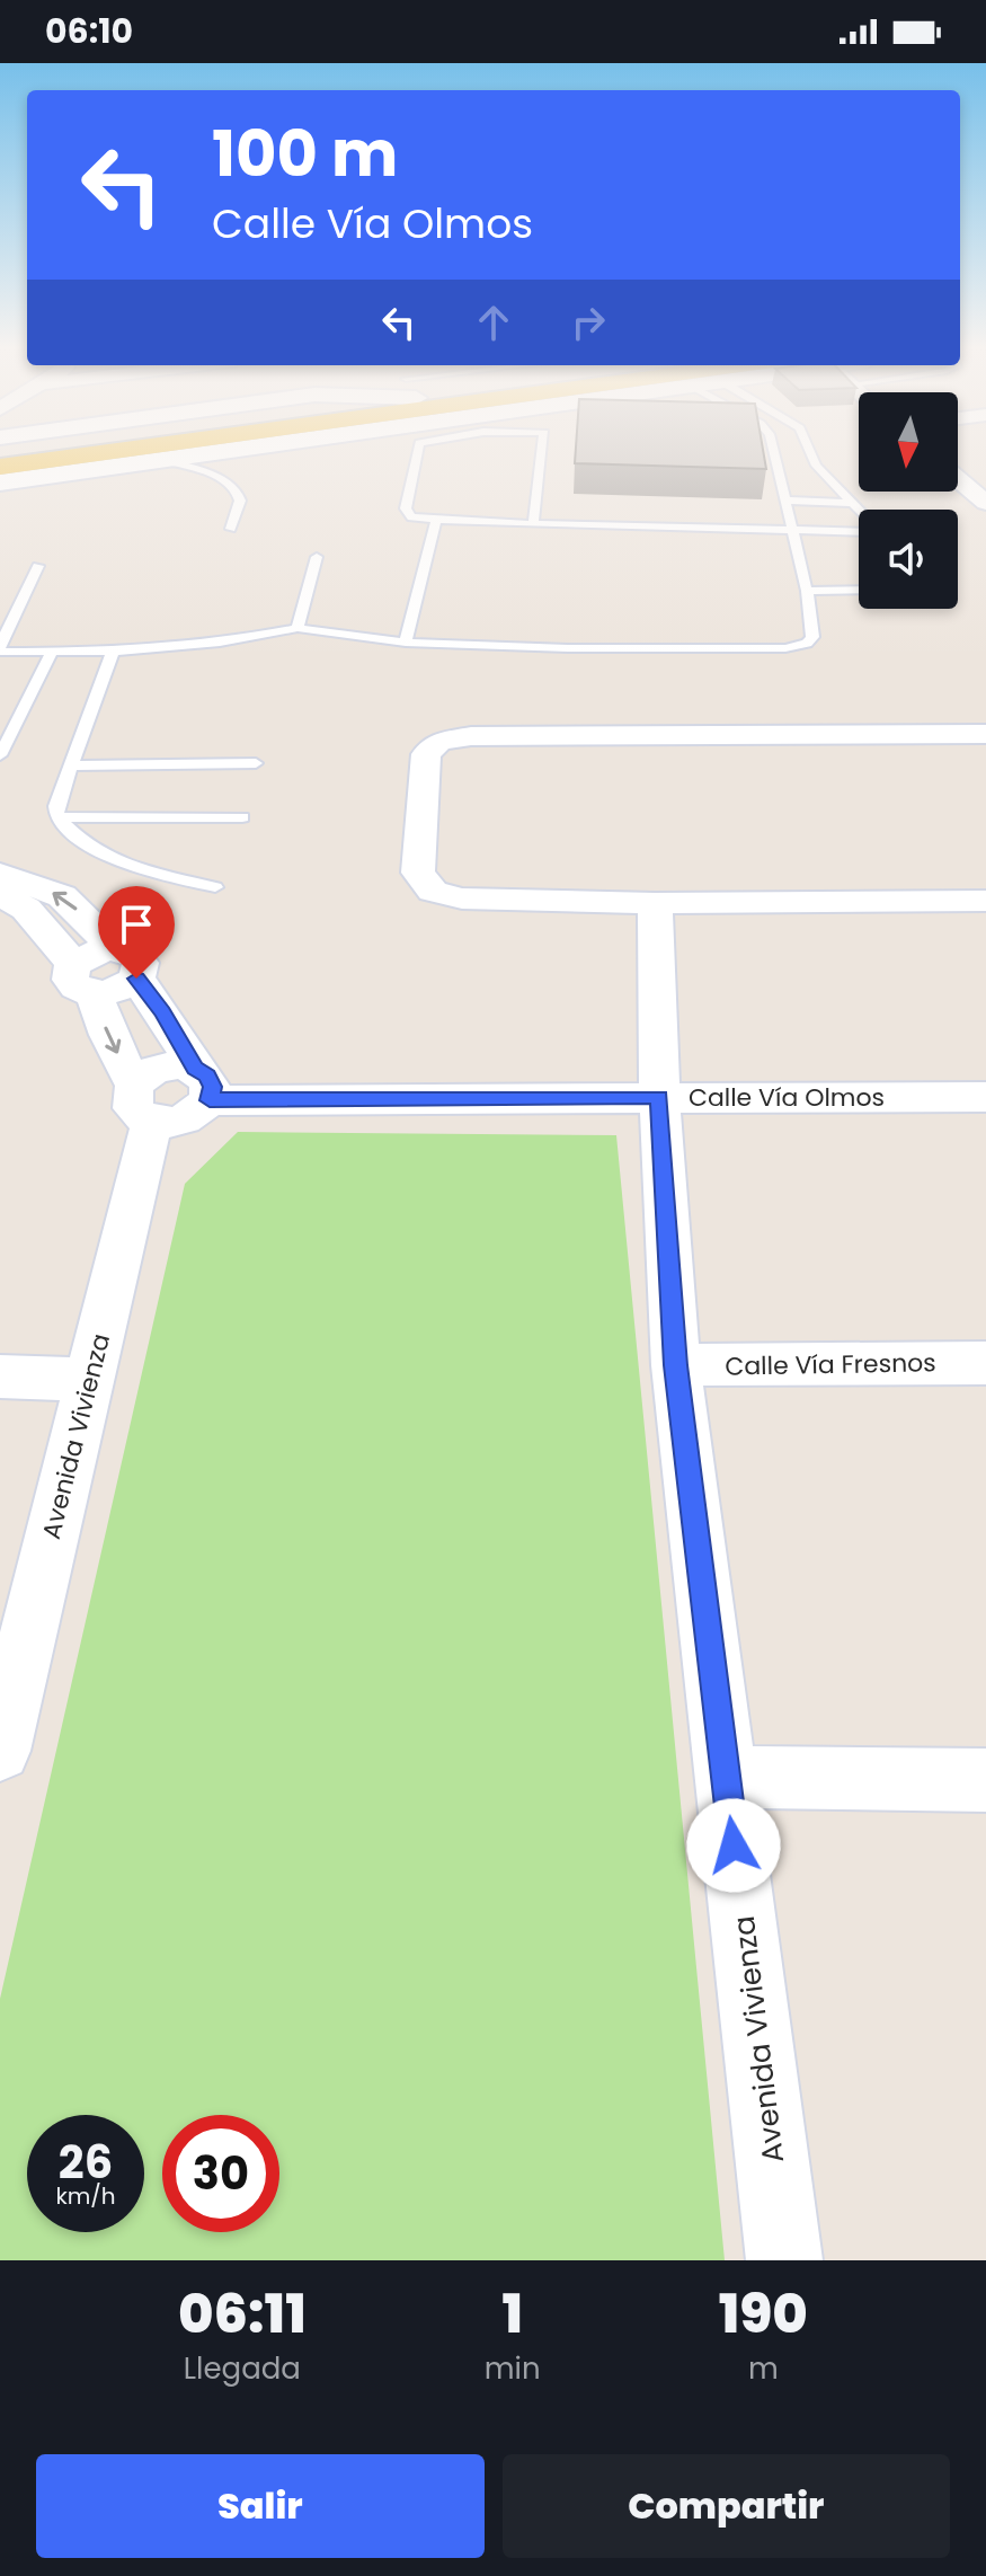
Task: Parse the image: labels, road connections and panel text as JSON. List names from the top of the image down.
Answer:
{
  "streets": {
    "street": ["Calle Vía Olmos", "Calle Vía Fresnos", "Avenida Vivienza"]
  },
  "crossings": [
    ["Calle Vía Olmos", "Avenida Vivienza"],
    ["Calle Vía Fresnos", "Avenida Vivienza"]
  ],
  "north": "bottom",
  "page": {
    "status": "06:10",
    "turn": ["100 m", "Calle Vía Olmos"],
    "speed": "26 km/h",
    "limit": "30",
    "eta": [
      "06:11",
      "Llegada",
      "1",
      "min",
      "190",
      "m"
    ],
    "buttons": ["Salir", "Compartir"]
  }
}
